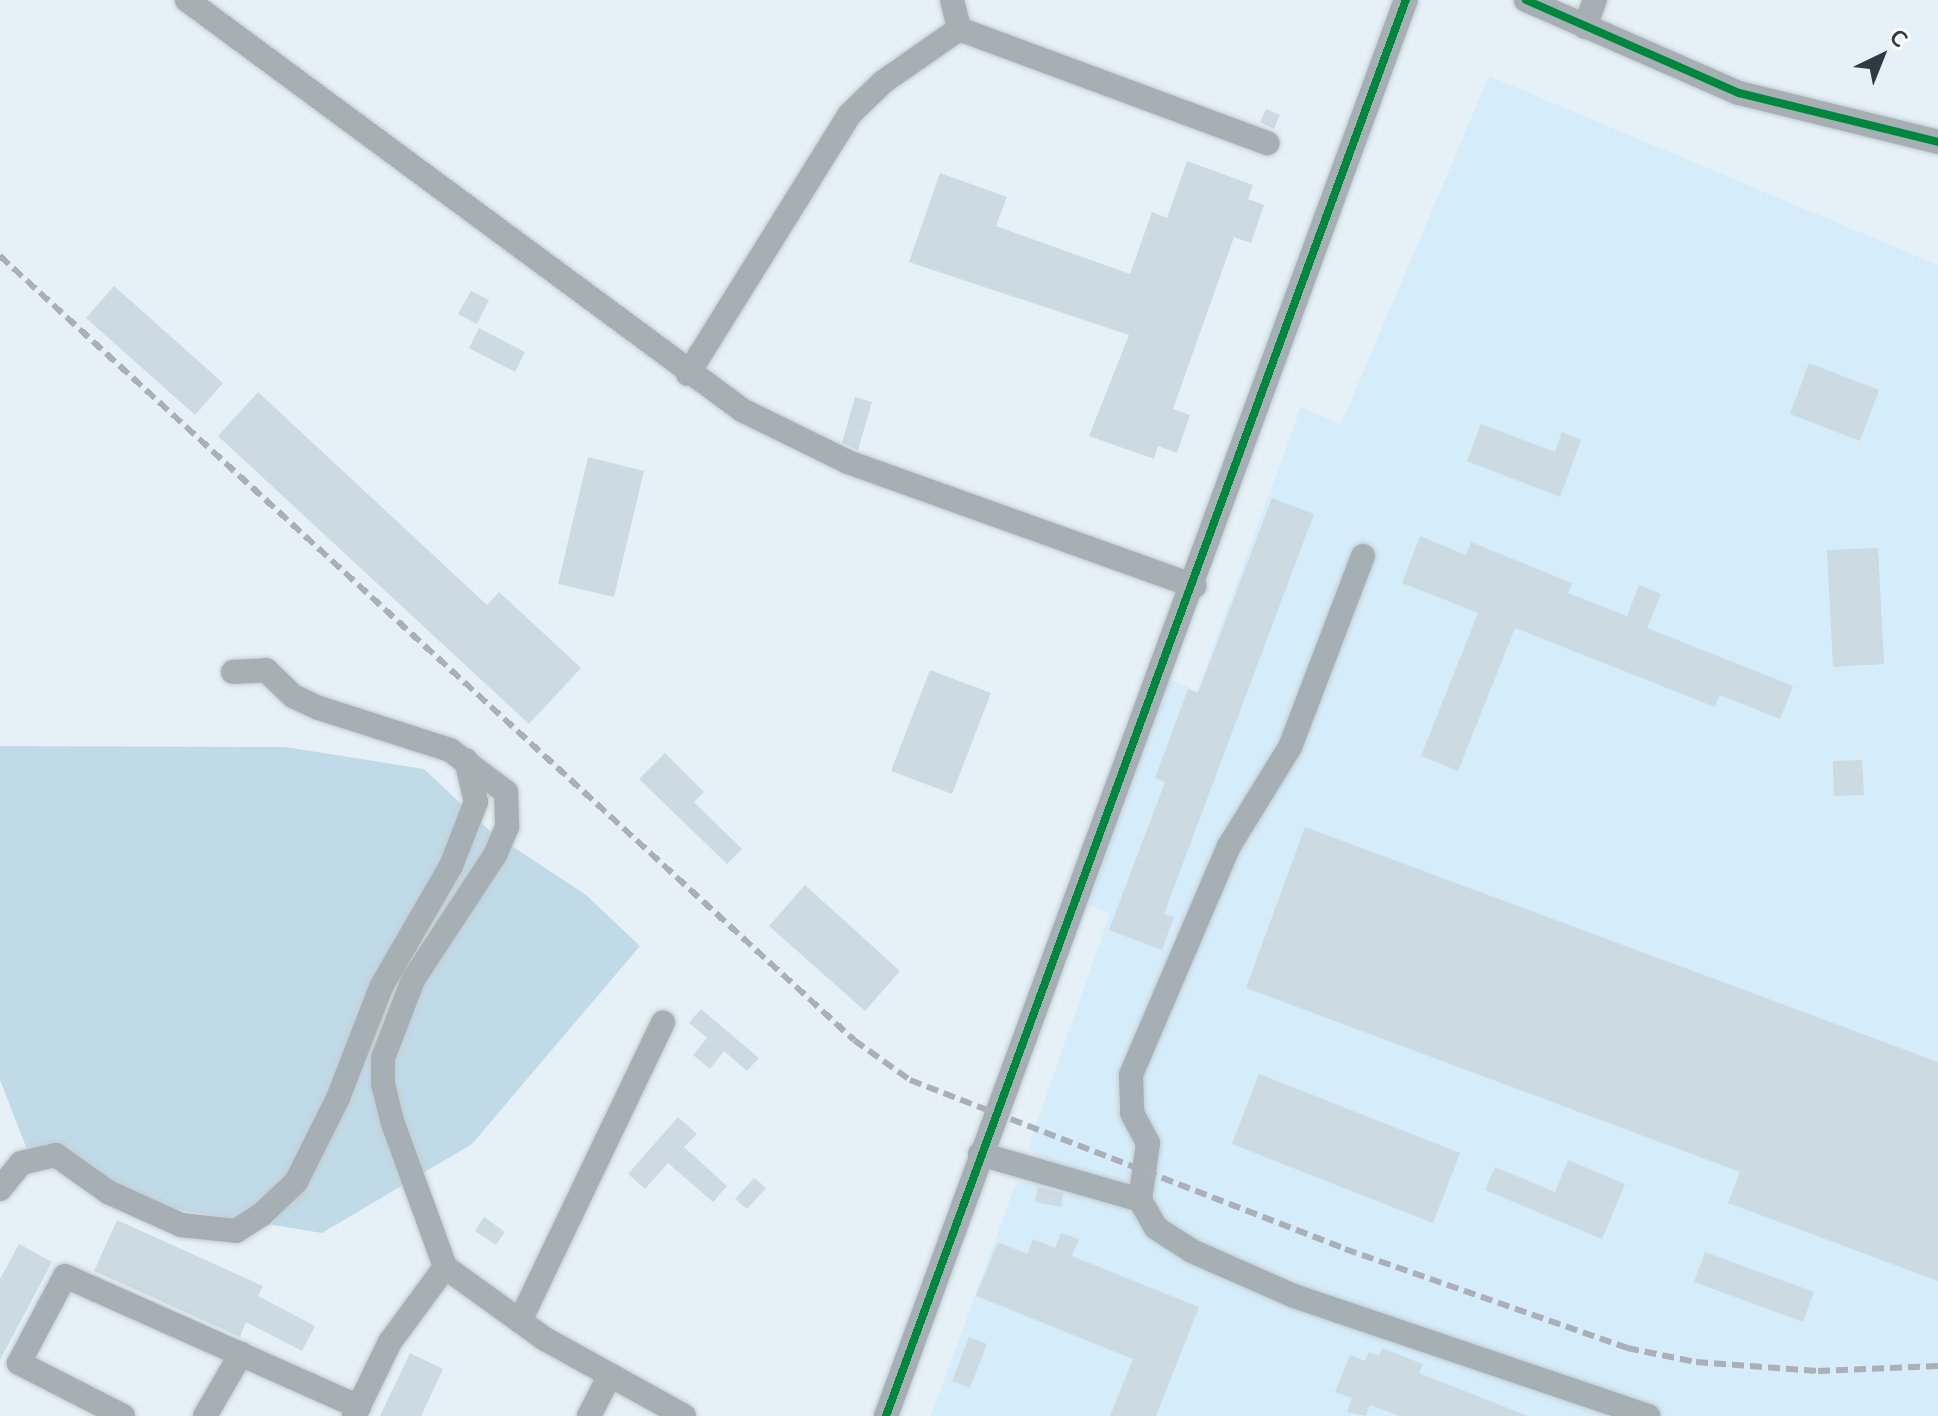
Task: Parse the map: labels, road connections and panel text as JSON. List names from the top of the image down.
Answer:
{
  "north": "top right"
}
